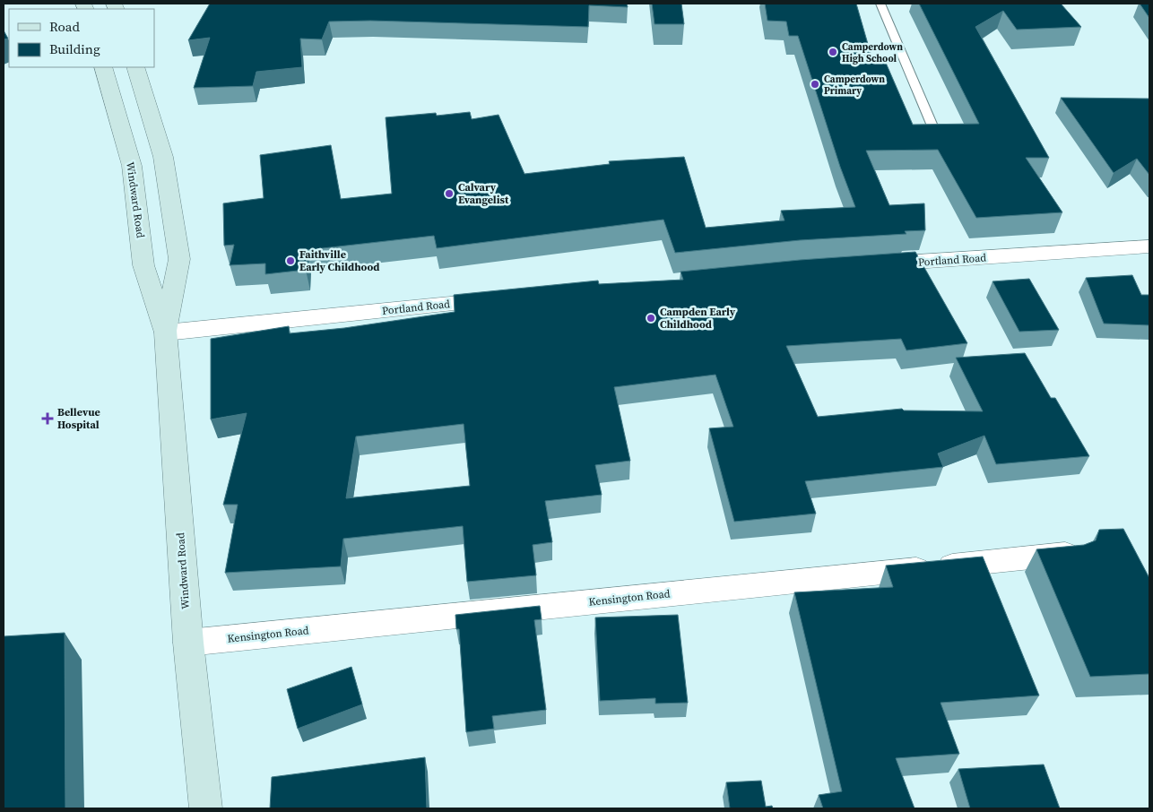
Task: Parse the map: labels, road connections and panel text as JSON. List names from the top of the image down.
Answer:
{
  "streets": {
    "main road": ["Windward Road"],
    "street": ["Portland Road", "Kensington Road"]
  },
  "crossings": [
    ["Windward Road", "Portland Road"],
    ["Windward Road", "Kensington Road"]
  ],
  "places": {
    "other": [
      "Camperdown High School",
      "Camperdown Primary",
      "Calvary Evangelist",
      "Faithville Early Childhood",
      "Campden Early Childhood"
    ],
    "health": ["Bellevue Hospital"]
  },
  "legend": ["Road", "Building"]
}
